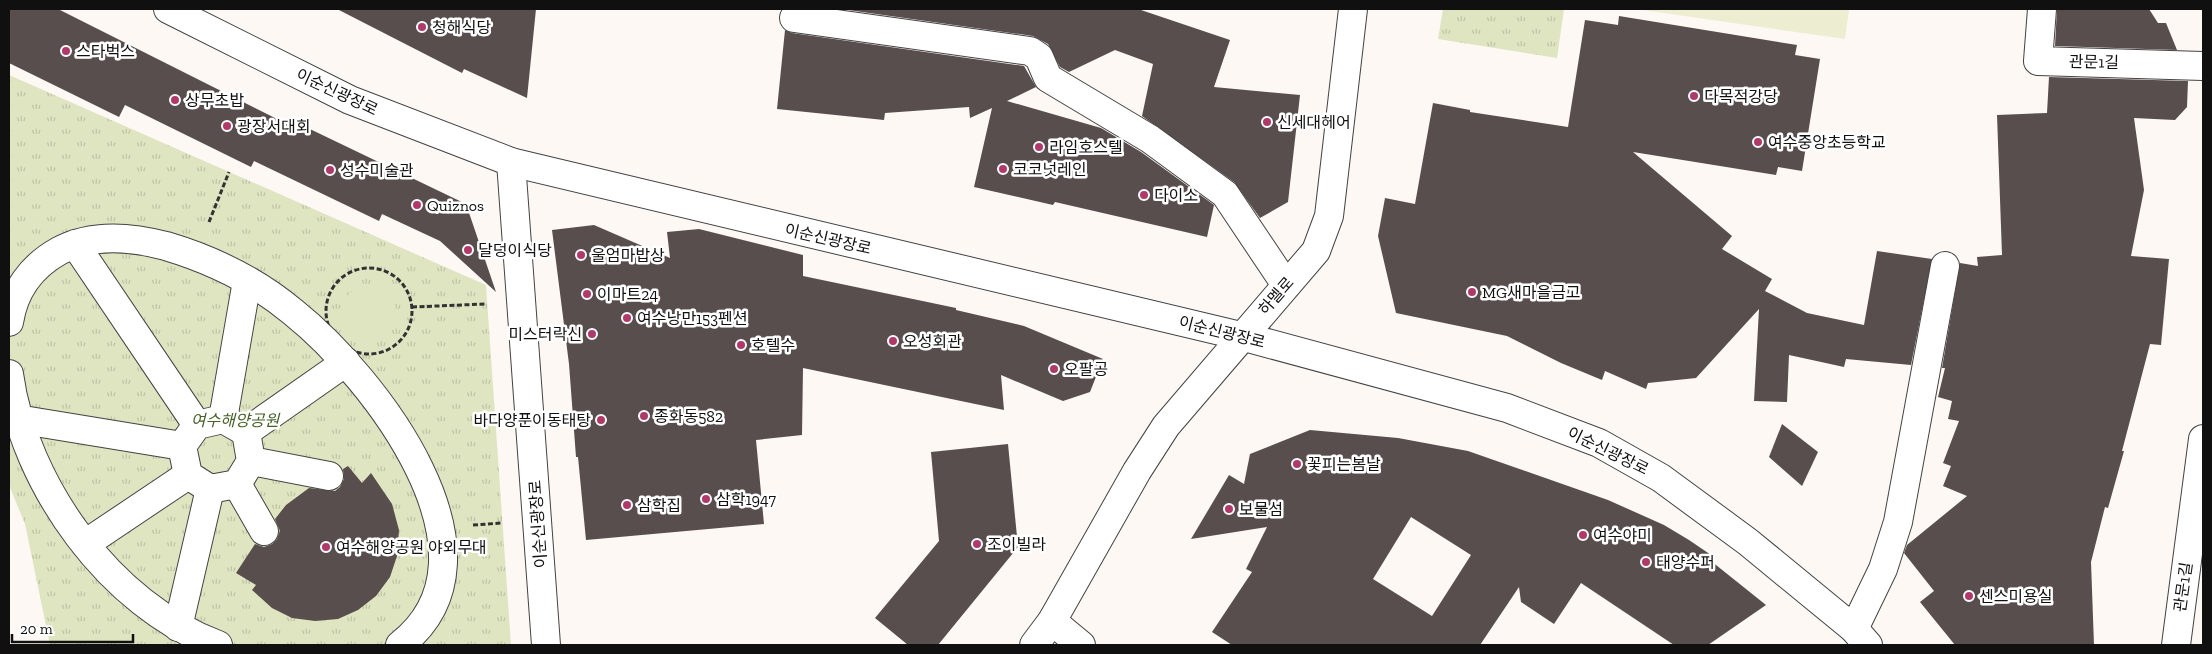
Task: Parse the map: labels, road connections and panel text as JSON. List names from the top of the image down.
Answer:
{
  "streets": {
    "street": ["관문1길", "이순신광장로", "하멜로"]
  },
  "crossings": [
    ["이순신광장로", "하멜로"]
  ],
  "parks": ["여수해양공원"],
  "places": [
    "청해식당",
    "스타벅스",
    "다목적강당",
    "상무초밥",
    "신세대헤어",
    "광장서대회",
    "여수중앙초등학교",
    "라임호스텔",
    "코코넛레인",
    "성수미술관",
    "다이소",
    "Quiznos",
    "달덩이식당",
    "울엄마밥상",
    "MG새마을금고",
    "이마트24",
    "여수낭만153펜션",
    "미스터락신",
    "오성회관",
    "호텔수",
    "오팔공",
    "종화동582",
    "바다양푼이동태탕",
    "꽃피는봄날",
    "삼학1947",
    "삼학집",
    "보물섬",
    "여수야미",
    "조이빌라",
    "여수해양공원 야외무대",
    "태양수퍼",
    "센스미용실"
  ],
  "scale_bar": "20 m"
}
